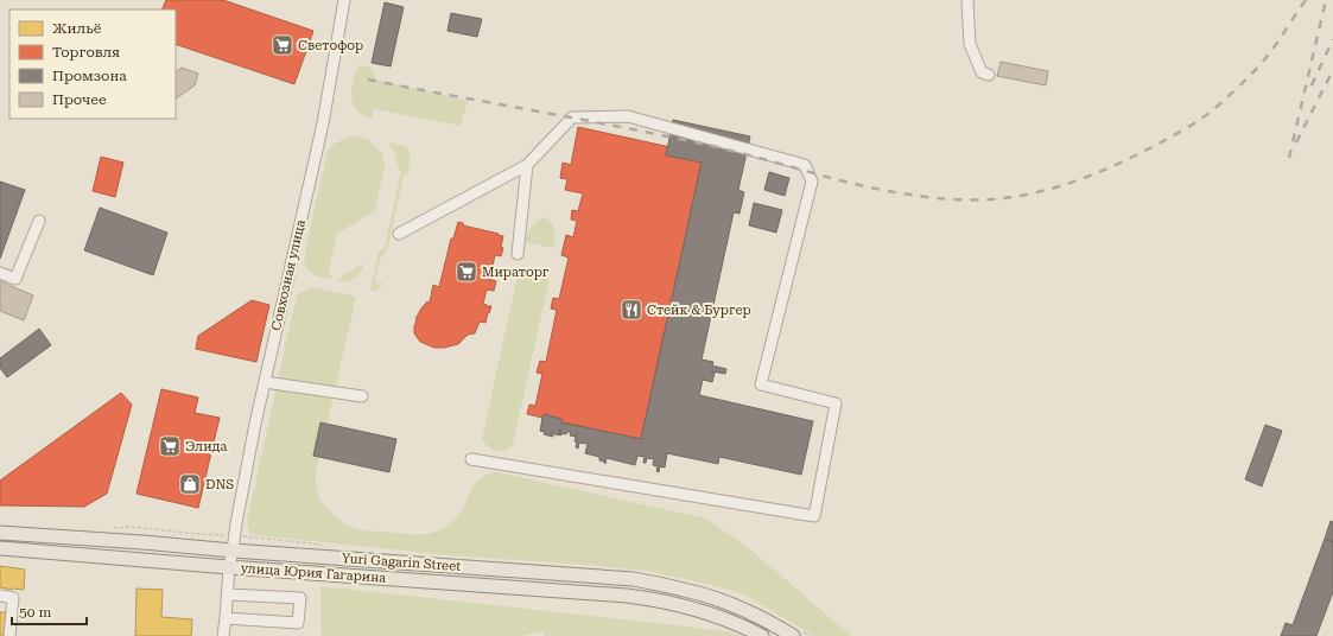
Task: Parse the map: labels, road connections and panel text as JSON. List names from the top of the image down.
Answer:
{
  "streets": {
    "main road": ["Yuri Gagarin Street", "улица Юрия Гагарина"],
    "street": ["Совхозная улица"]
  },
  "crossings": [
    ["Совхозная улица", "Yuri Gagarin Street"],
    ["Совхозная улица", "улица Юрия Гагарина"]
  ],
  "places": {
    "supermarket": ["Светофор", "Мираторг", "Элида"],
    "restaurant": ["Стейк & Бургер"],
    "shop": ["DNS"]
  },
  "legend": [
    "Жильё",
    "Торговля",
    "Промзона",
    "Прочее"
  ],
  "scale_bar": "50 m"
}
